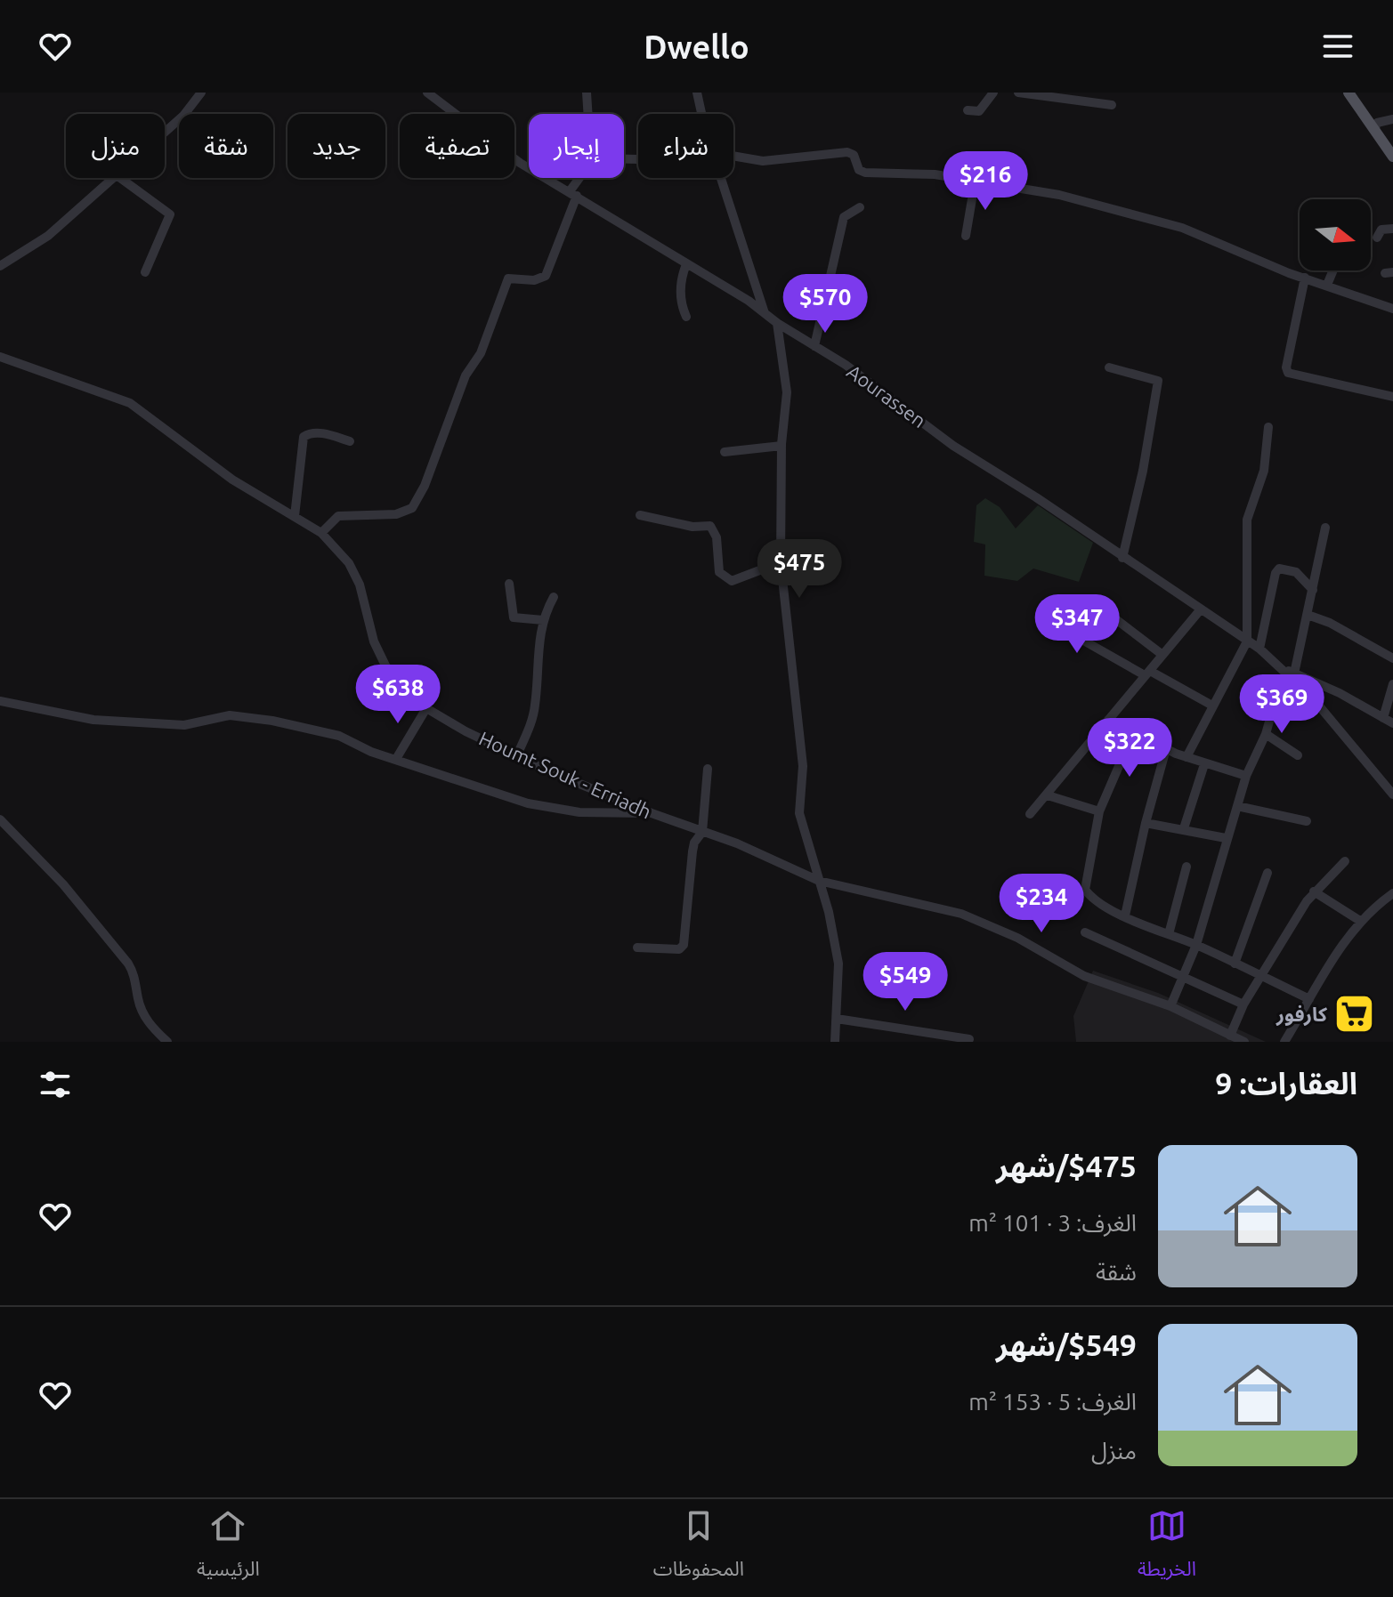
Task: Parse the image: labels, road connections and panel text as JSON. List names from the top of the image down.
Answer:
{
  "streets": {
    "street": ["Aourassen", "Houmt Souk - Erriadh"]
  },
  "places": {
    "supermarket": ["كارفور"]
  },
  "north": "right",
  "page": {
    "header": "Dwello",
    "chip": [
      "شراء",
      "إيجار",
      "تصفية",
      "جديد",
      "شقة",
      "منزل"
    ],
    "price": [
      "$216",
      "$570",
      "$475",
      "$347",
      "$638",
      "$369",
      "$322",
      "$234",
      "$549"
    ],
    "heading": "العقارات: 9",
    "list": [
      {
        "name": "$475/شهر",
        "note": "الغرف: 3 · 101 m² · شقة"
      },
      {
        "name": "$549/شهر",
        "note": "الغرف: 5 · 153 m² · منزل"
      }
    ],
    "tabs": ["الخريطة", "المحفوظات", "الرئيسية"]
  }
}
